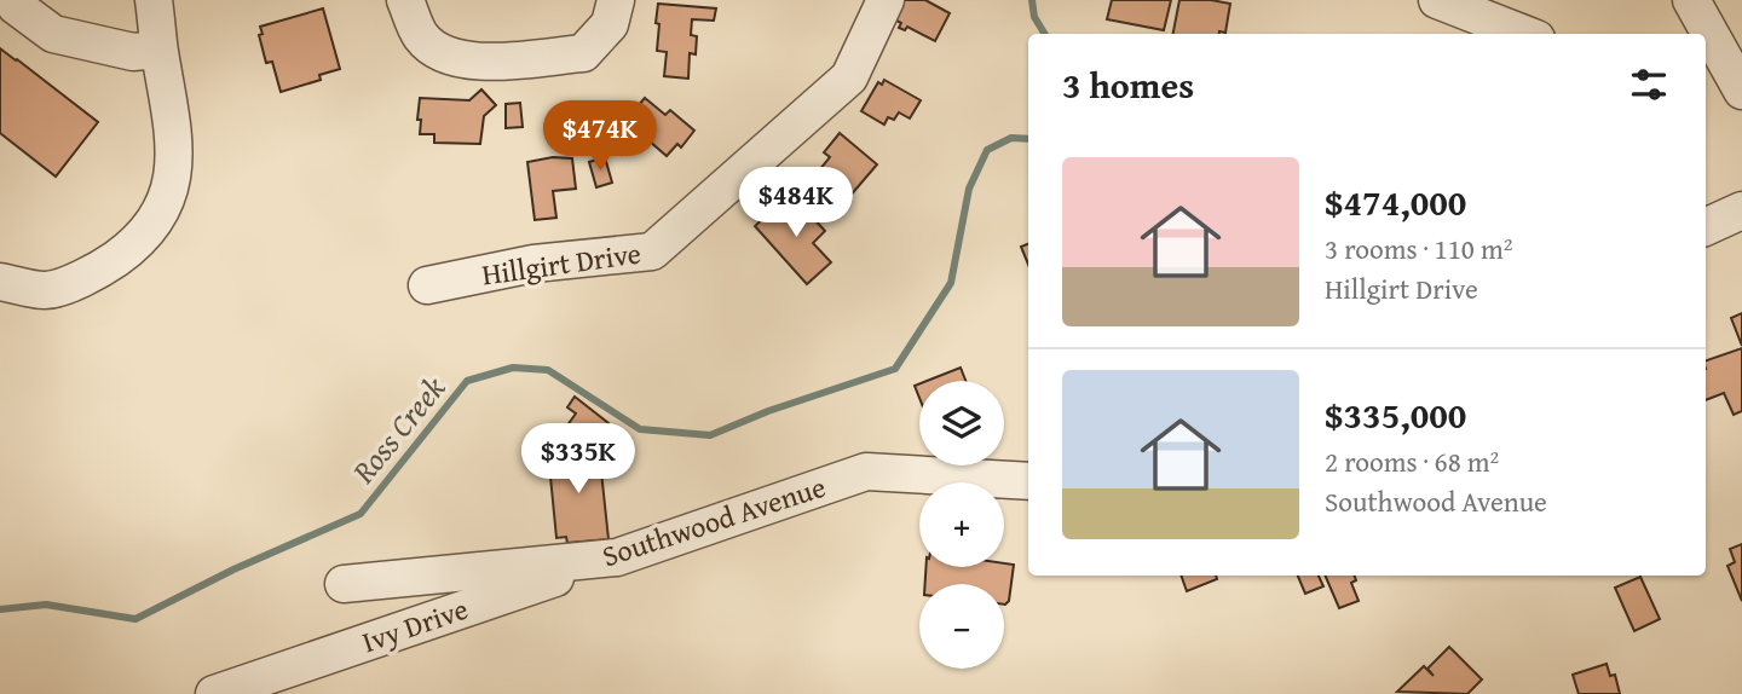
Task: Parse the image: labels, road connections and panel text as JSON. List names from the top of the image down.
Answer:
{
  "streets": {
    "street": ["Hillgirt Drive", "Southwood Avenue", "Ivy Drive"]
  },
  "crossings": [
    ["Southwood Avenue", "Ivy Drive"]
  ],
  "water": ["Ross Creek"],
  "page": {
    "heading": "3 homes",
    "price": ["$474K", "$484K", "$335K"],
    "list": [
      {
        "name": "$474,000",
        "note": "3 rooms · 110 m² · Hillgirt Drive"
      },
      {
        "name": "$335,000",
        "note": "2 rooms · 68 m² · Southwood Avenue"
      }
    ],
    "map_buttons": ["+", "−"]
  }
}
